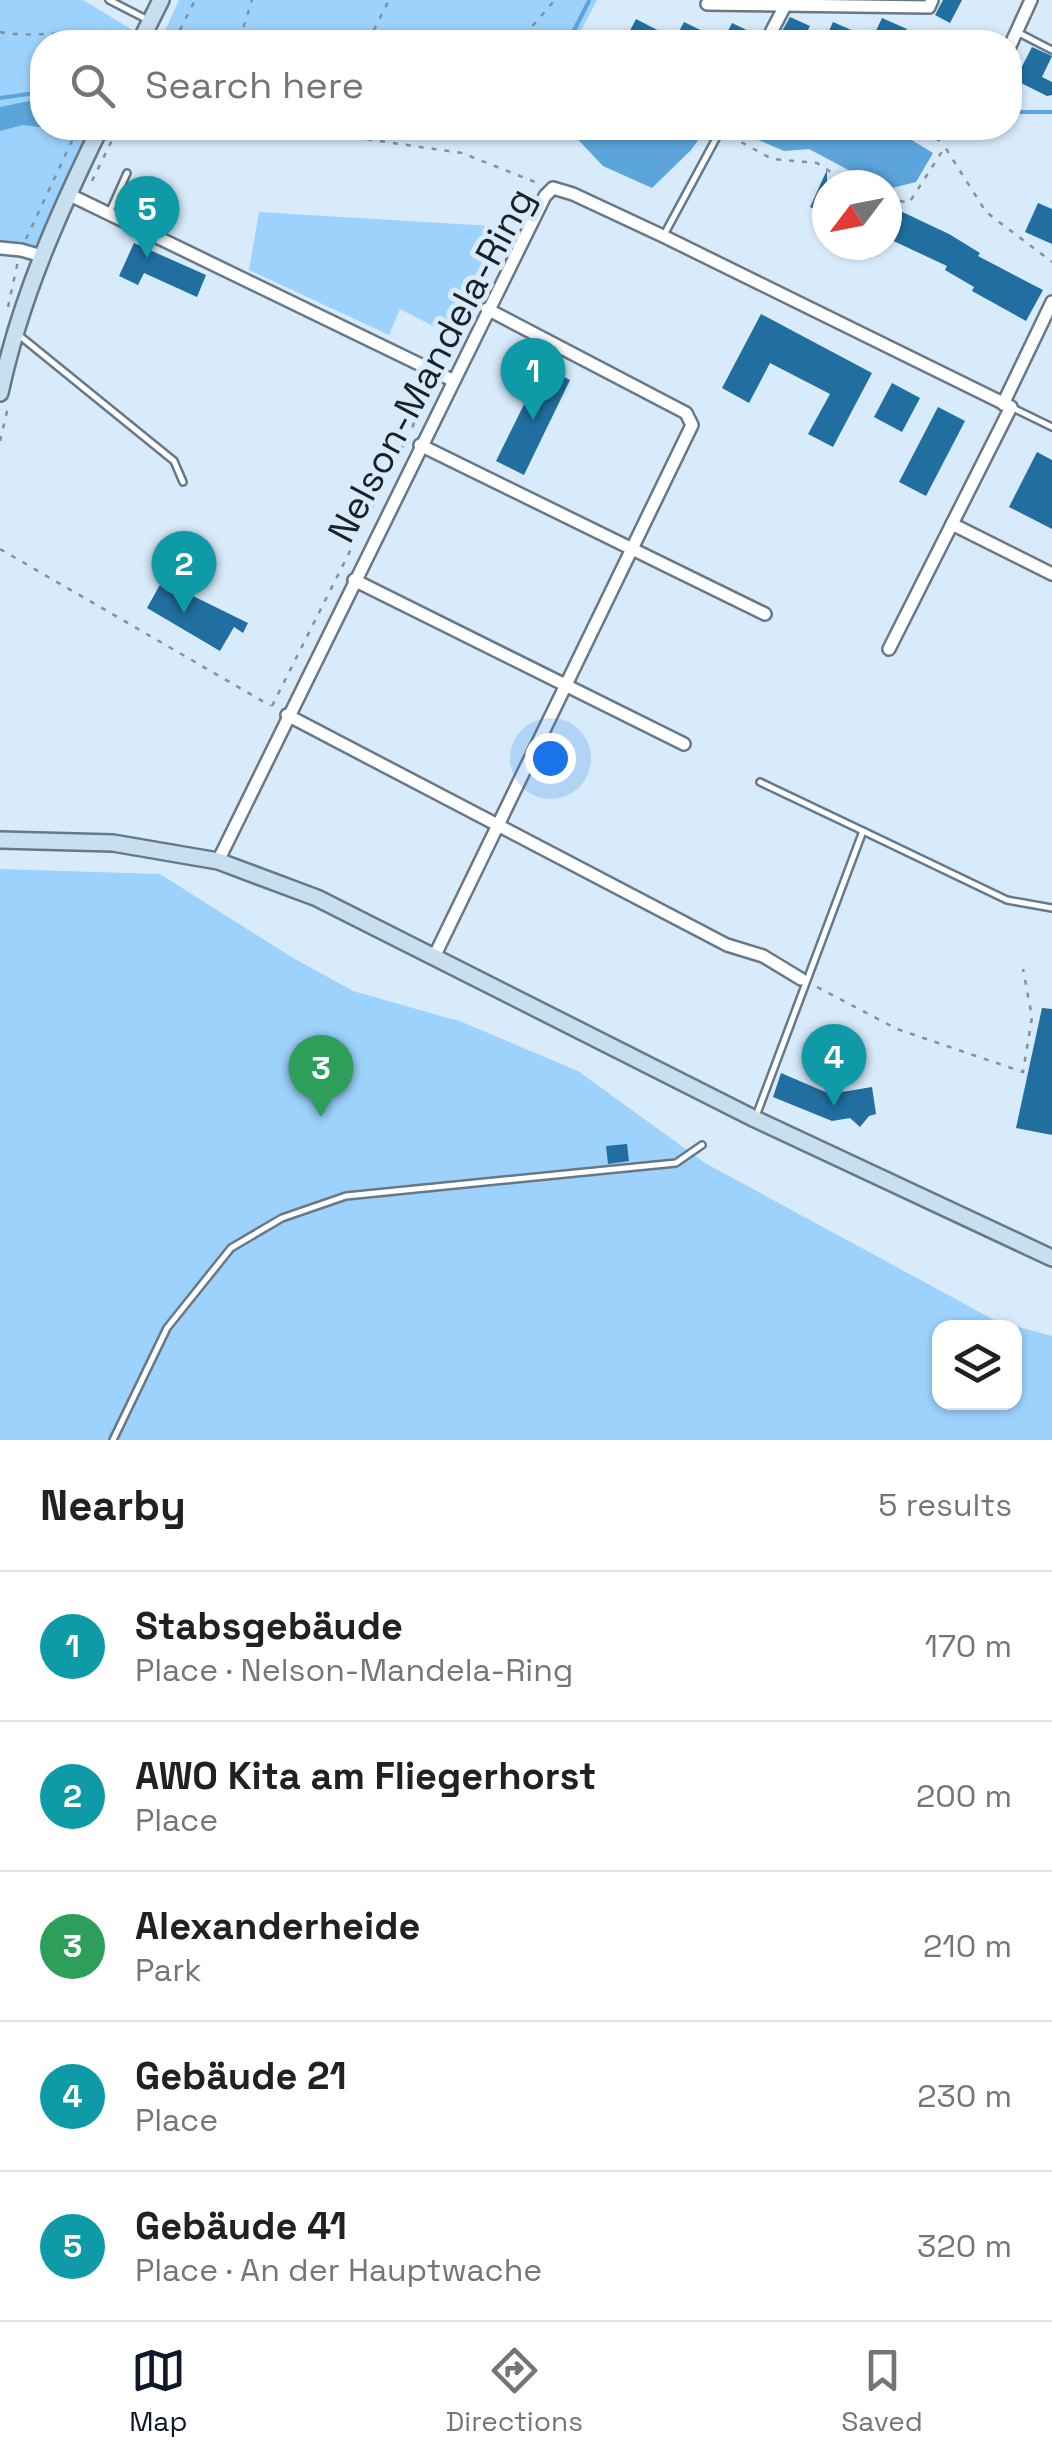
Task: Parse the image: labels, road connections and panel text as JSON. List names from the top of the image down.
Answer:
{
  "streets": {
    "street": ["Nelson-Mandela-Ring"]
  },
  "north": "bottom left",
  "page": {
    "search": "Search here",
    "pins": [
      "5",
      "1",
      "2",
      "4",
      "3"
    ],
    "heading": ["Nearby", "5 results"],
    "list": [
      {
        "mark": "1",
        "name": "Stabsgebäude",
        "note": "Place · Nelson-Mandela-Ring",
        "value": "170 m"
      },
      {
        "mark": "2",
        "name": "AWO Kita am Fliegerhorst",
        "note": "Place",
        "value": "200 m"
      },
      {
        "mark": "3",
        "name": "Alexanderheide",
        "note": "Park",
        "value": "210 m"
      },
      {
        "mark": "4",
        "name": "Gebäude 21",
        "note": "Place",
        "value": "230 m"
      },
      {
        "mark": "5",
        "name": "Gebäude 41",
        "note": "Place · An der Hauptwache",
        "value": "320 m"
      }
    ],
    "nav": ["Map", "Directions", "Saved"]
  }
}
